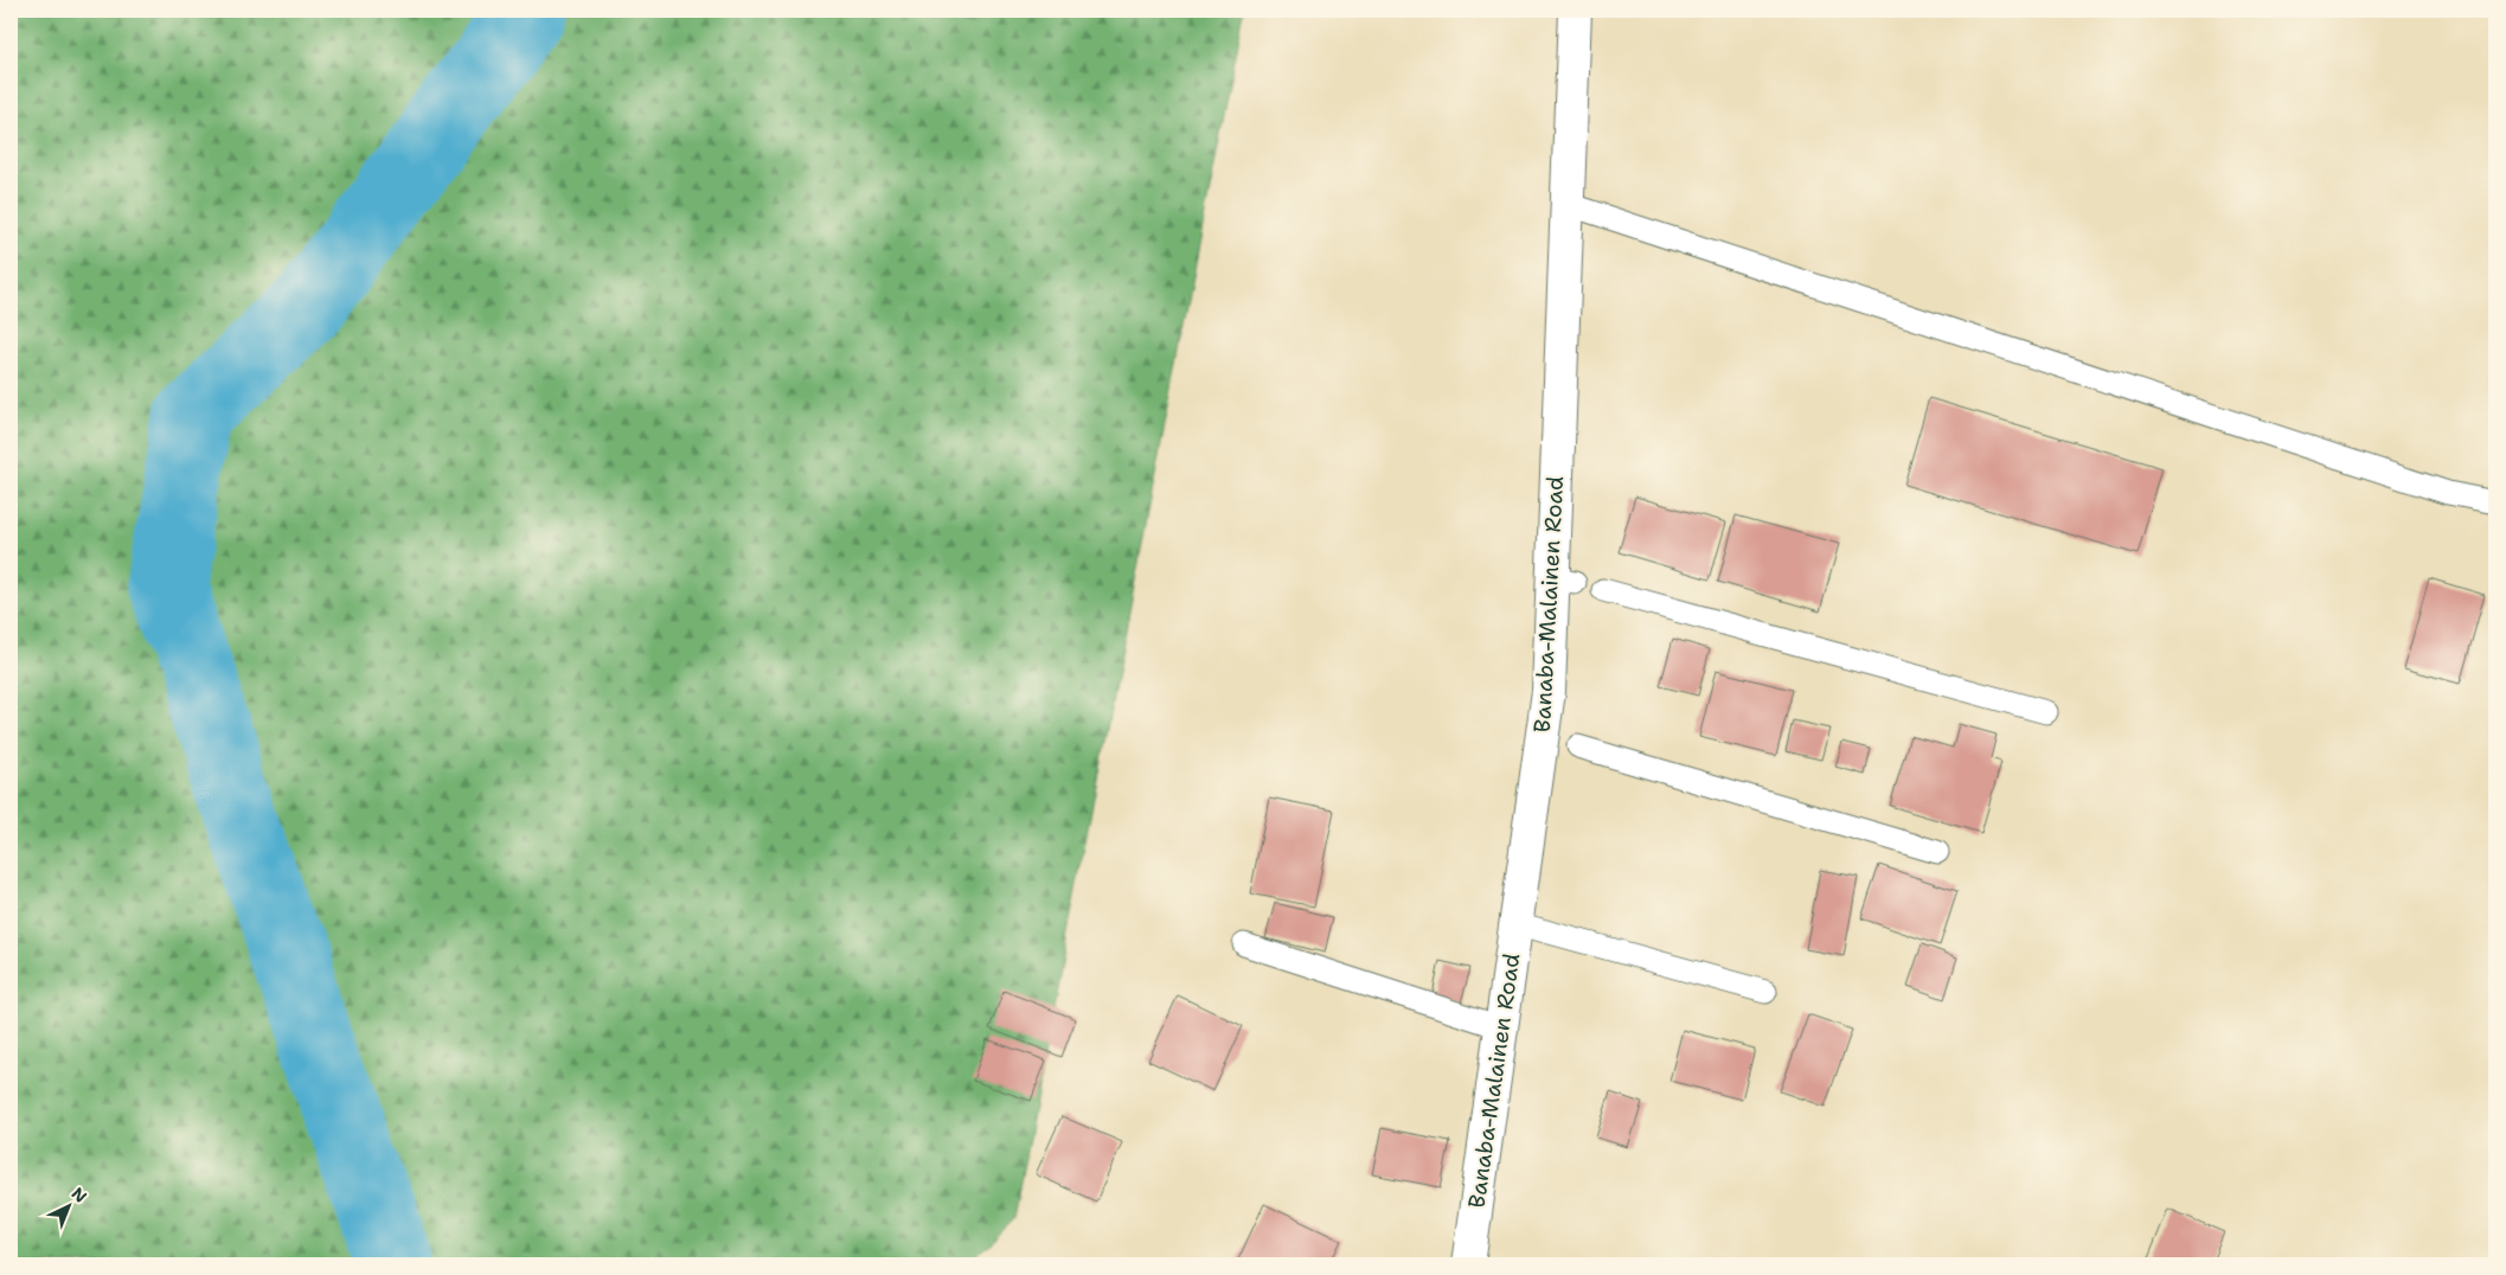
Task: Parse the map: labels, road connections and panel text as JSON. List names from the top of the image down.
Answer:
{
  "streets": {
    "street": ["Banaba-Malainen Road"]
  },
  "north": "top right"
}
